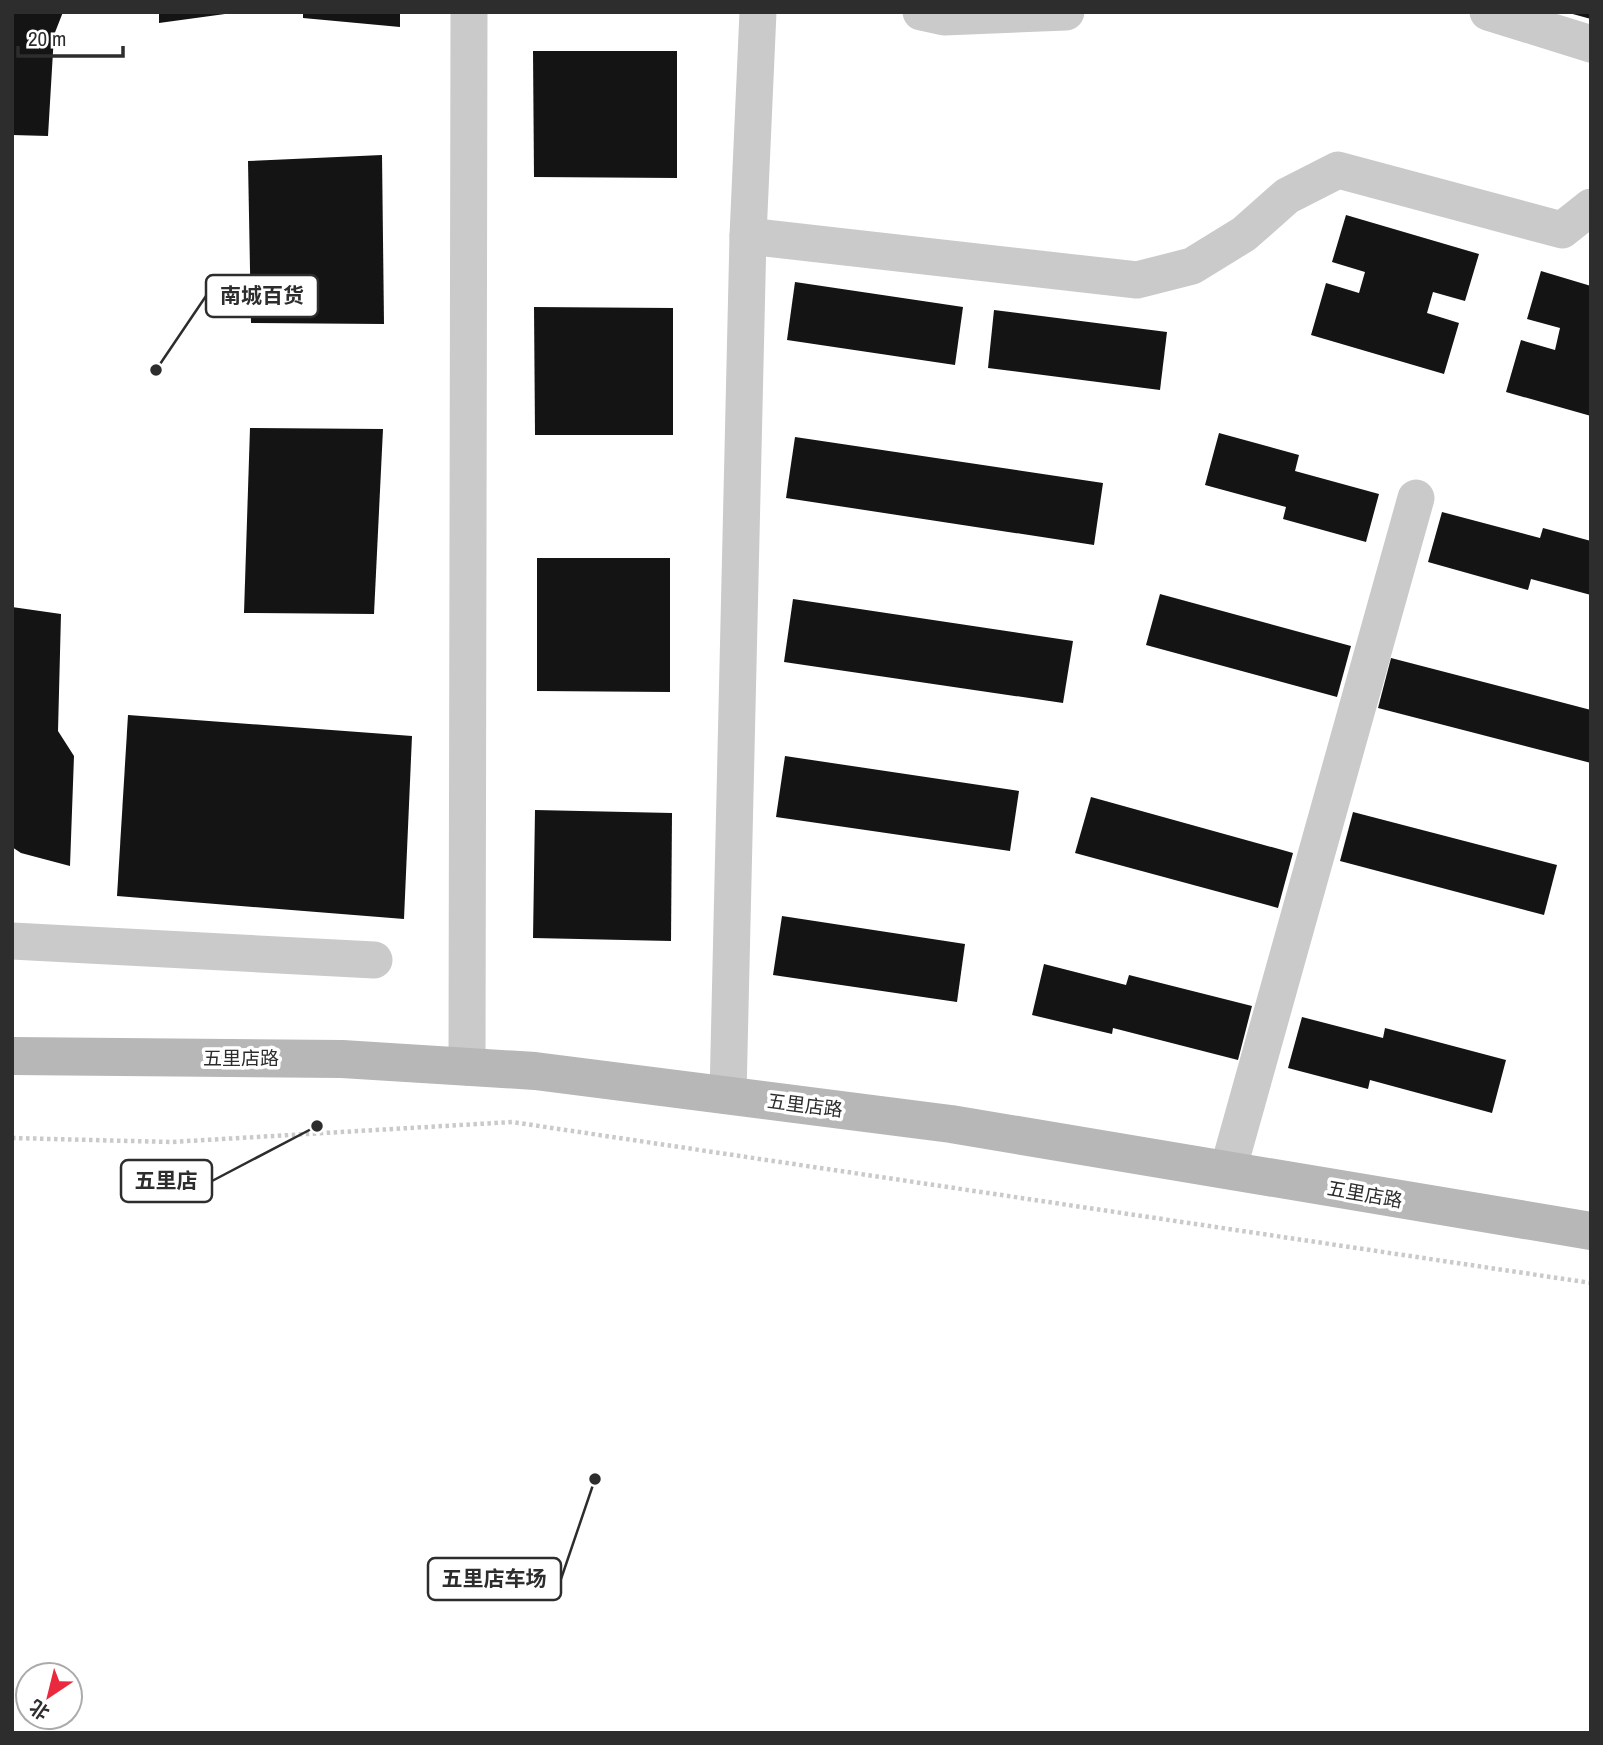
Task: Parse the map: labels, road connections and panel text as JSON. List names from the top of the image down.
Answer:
{
  "streets": {
    "main road": ["五里店路"]
  },
  "places": ["南城百货", "五里店", "五里店车场"],
  "scale_bar": "20 m",
  "north": "bottom left"
}
